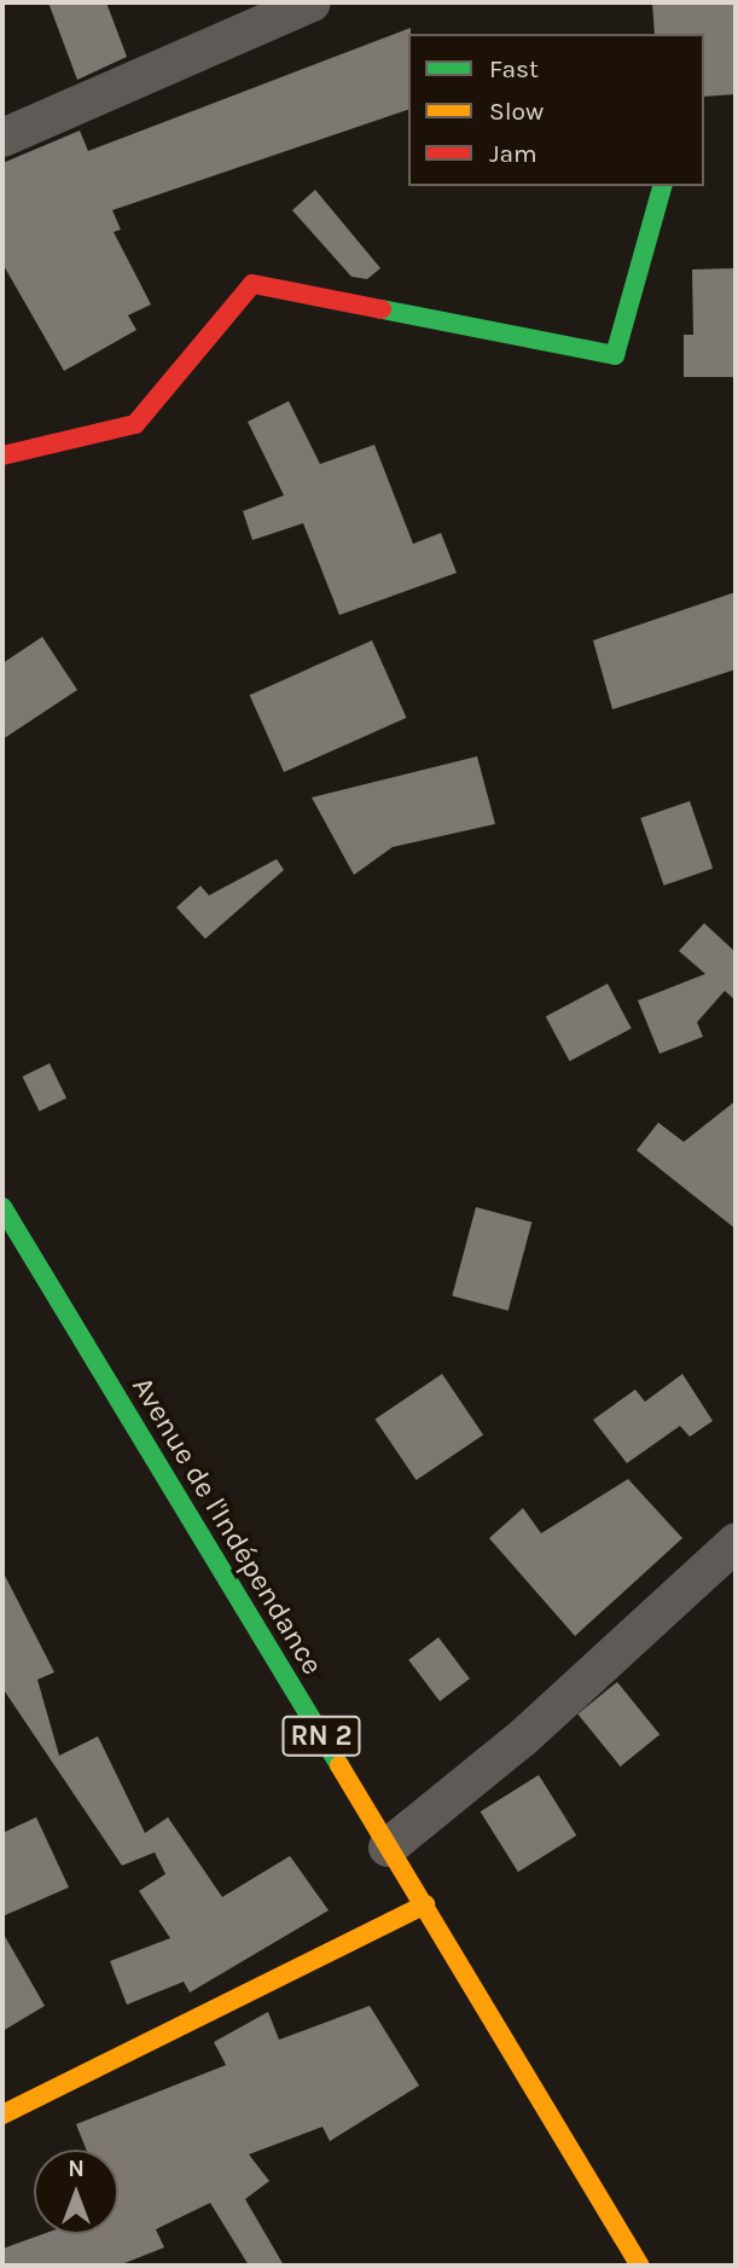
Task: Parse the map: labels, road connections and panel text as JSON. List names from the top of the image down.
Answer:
{
  "streets": {
    "street": ["Avenue de l'Indépendance", "RN 2"]
  },
  "legend": ["Fast", "Slow", "Jam"],
  "north": "top"
}
